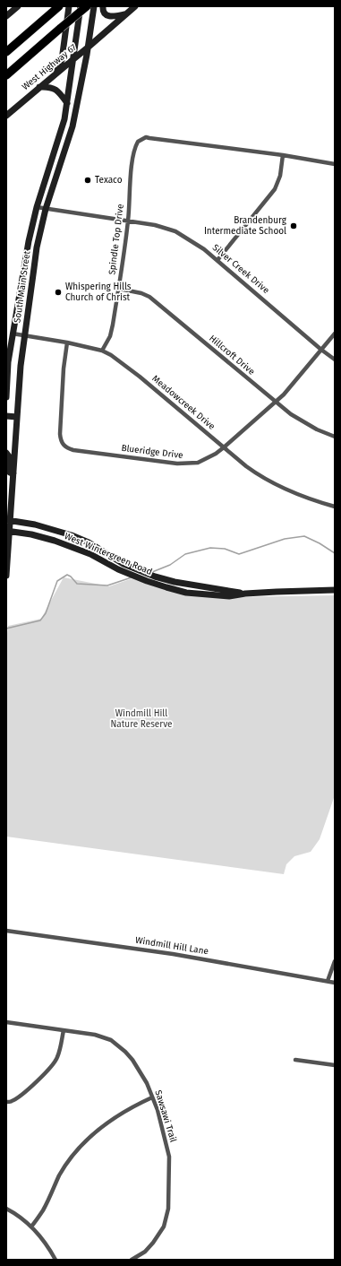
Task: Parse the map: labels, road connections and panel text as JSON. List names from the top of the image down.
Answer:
{
  "streets": {
    "street": [
      "West Highway 67",
      "Spindle Top Drive",
      "Silver Creek Drive",
      "South Main Street",
      "Hillcroft Drive",
      "Meadowcreek Drive",
      "Blueridge Drive",
      "West Wintergreen Road",
      "Windmill Hill Lane",
      "Sawsawi Trail"
    ]
  },
  "crossings": [
    ["West Highway 67", "South Main Street"],
    ["Spindle Top Drive", "Silver Creek Drive"],
    ["Spindle Top Drive", "Hillcroft Drive"],
    ["Spindle Top Drive", "Meadowcreek Drive"],
    ["Silver Creek Drive", "South Main Street"],
    ["Silver Creek Drive", "Blueridge Drive"],
    ["South Main Street", "Meadowcreek Drive"],
    ["South Main Street", "West Wintergreen Road"],
    ["Hillcroft Drive", "Blueridge Drive"],
    ["Meadowcreek Drive", "Blueridge Drive"]
  ],
  "parks": ["Windmill Hill Nature Reserve"],
  "places": ["Texaco", "Brandenburg Intermediate School", "Whispering Hills Church of Christ"]
}
